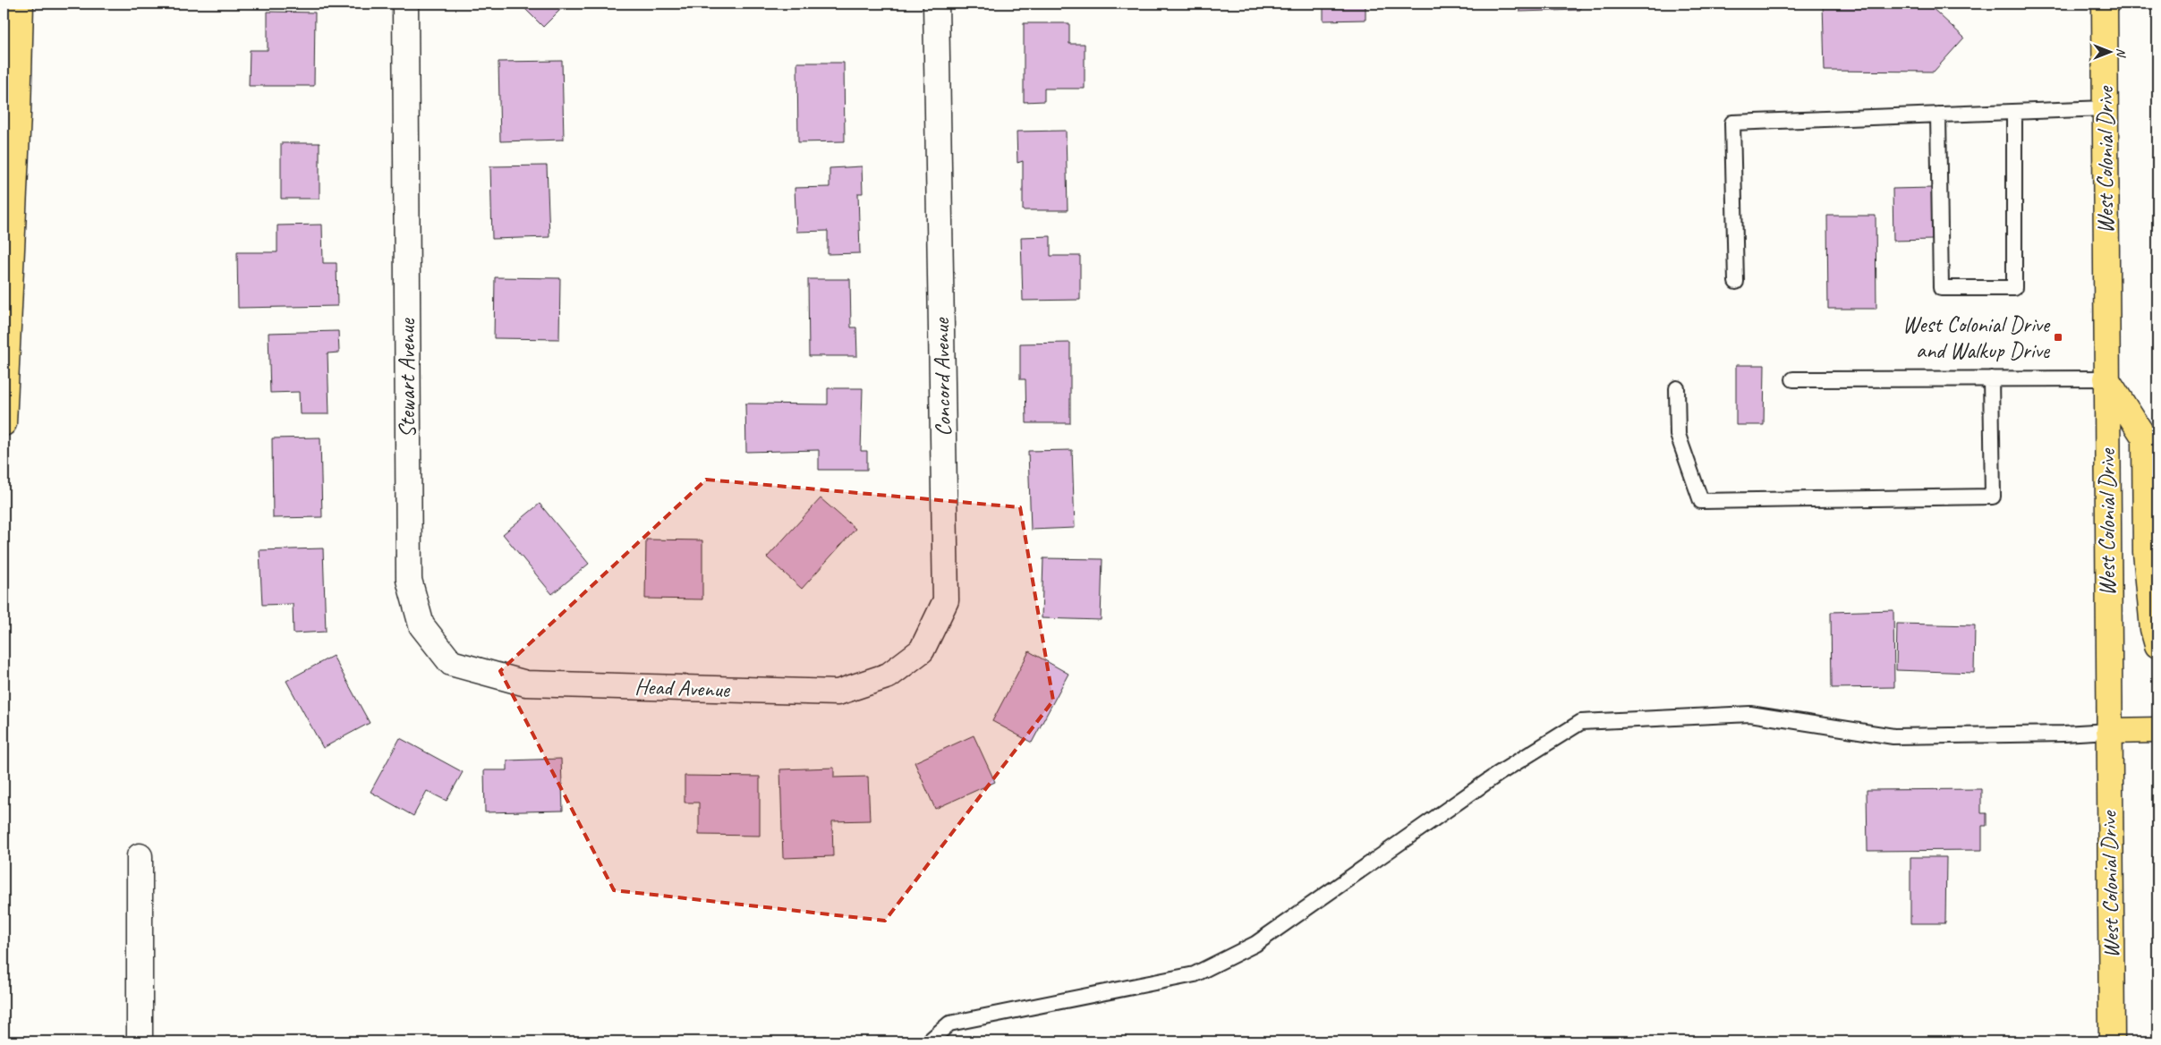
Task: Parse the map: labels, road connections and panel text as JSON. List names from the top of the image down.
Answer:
{
  "streets": {
    "highway": ["West Colonial Drive"],
    "street": ["Concord Avenue", "Stewart Avenue", "Head Avenue"]
  },
  "crossings": [
    ["Concord Avenue", "Head Avenue"],
    ["Stewart Avenue", "Head Avenue"]
  ],
  "places": {
    "transit": ["West Colonial Drive and Walkup Drive"]
  },
  "north": "right"
}
